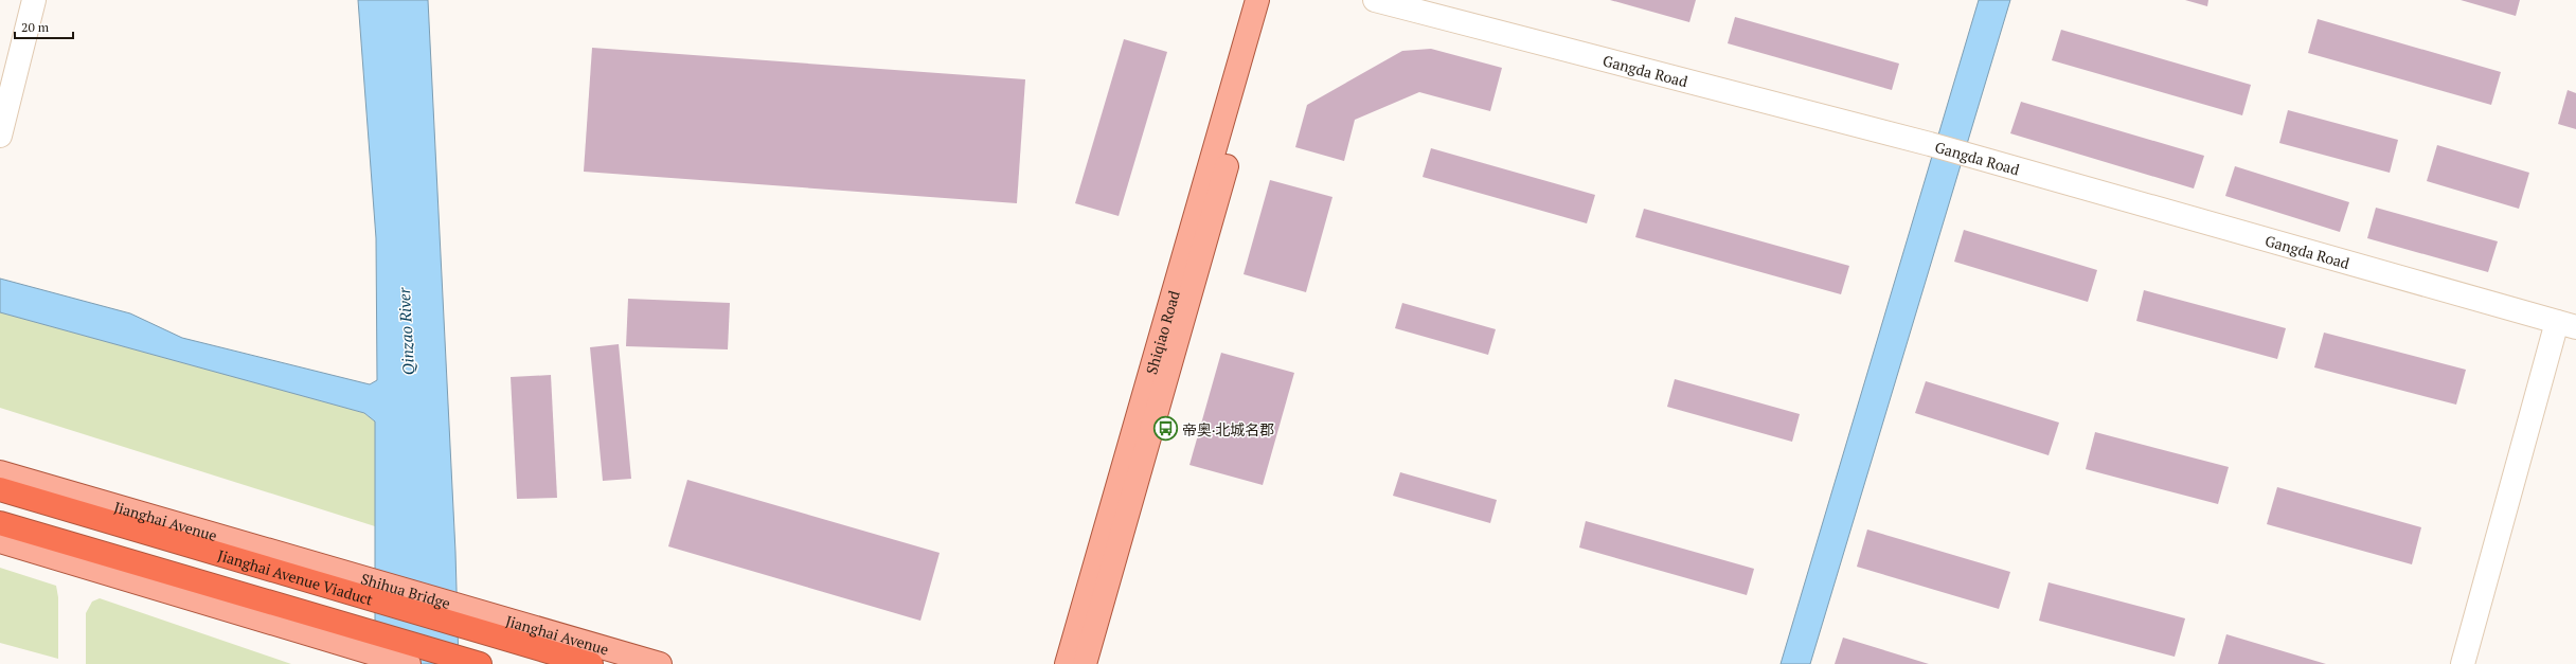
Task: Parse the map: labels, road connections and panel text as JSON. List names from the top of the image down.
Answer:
{
  "streets": {
    "highway": ["Jianghai Avenue Viaduct"],
    "main road": ["Shiqiao Road", "Jianghai Avenue", "Shihua Bridge"],
    "street": ["Gangda Road"]
  },
  "crossings": [
    ["Jianghai Avenue", "Shihua Bridge"]
  ],
  "water": ["Qinzao River"],
  "places": {
    "bus stop": ["帝奥·北城名郡"]
  },
  "scale_bar": "20 m"
}
